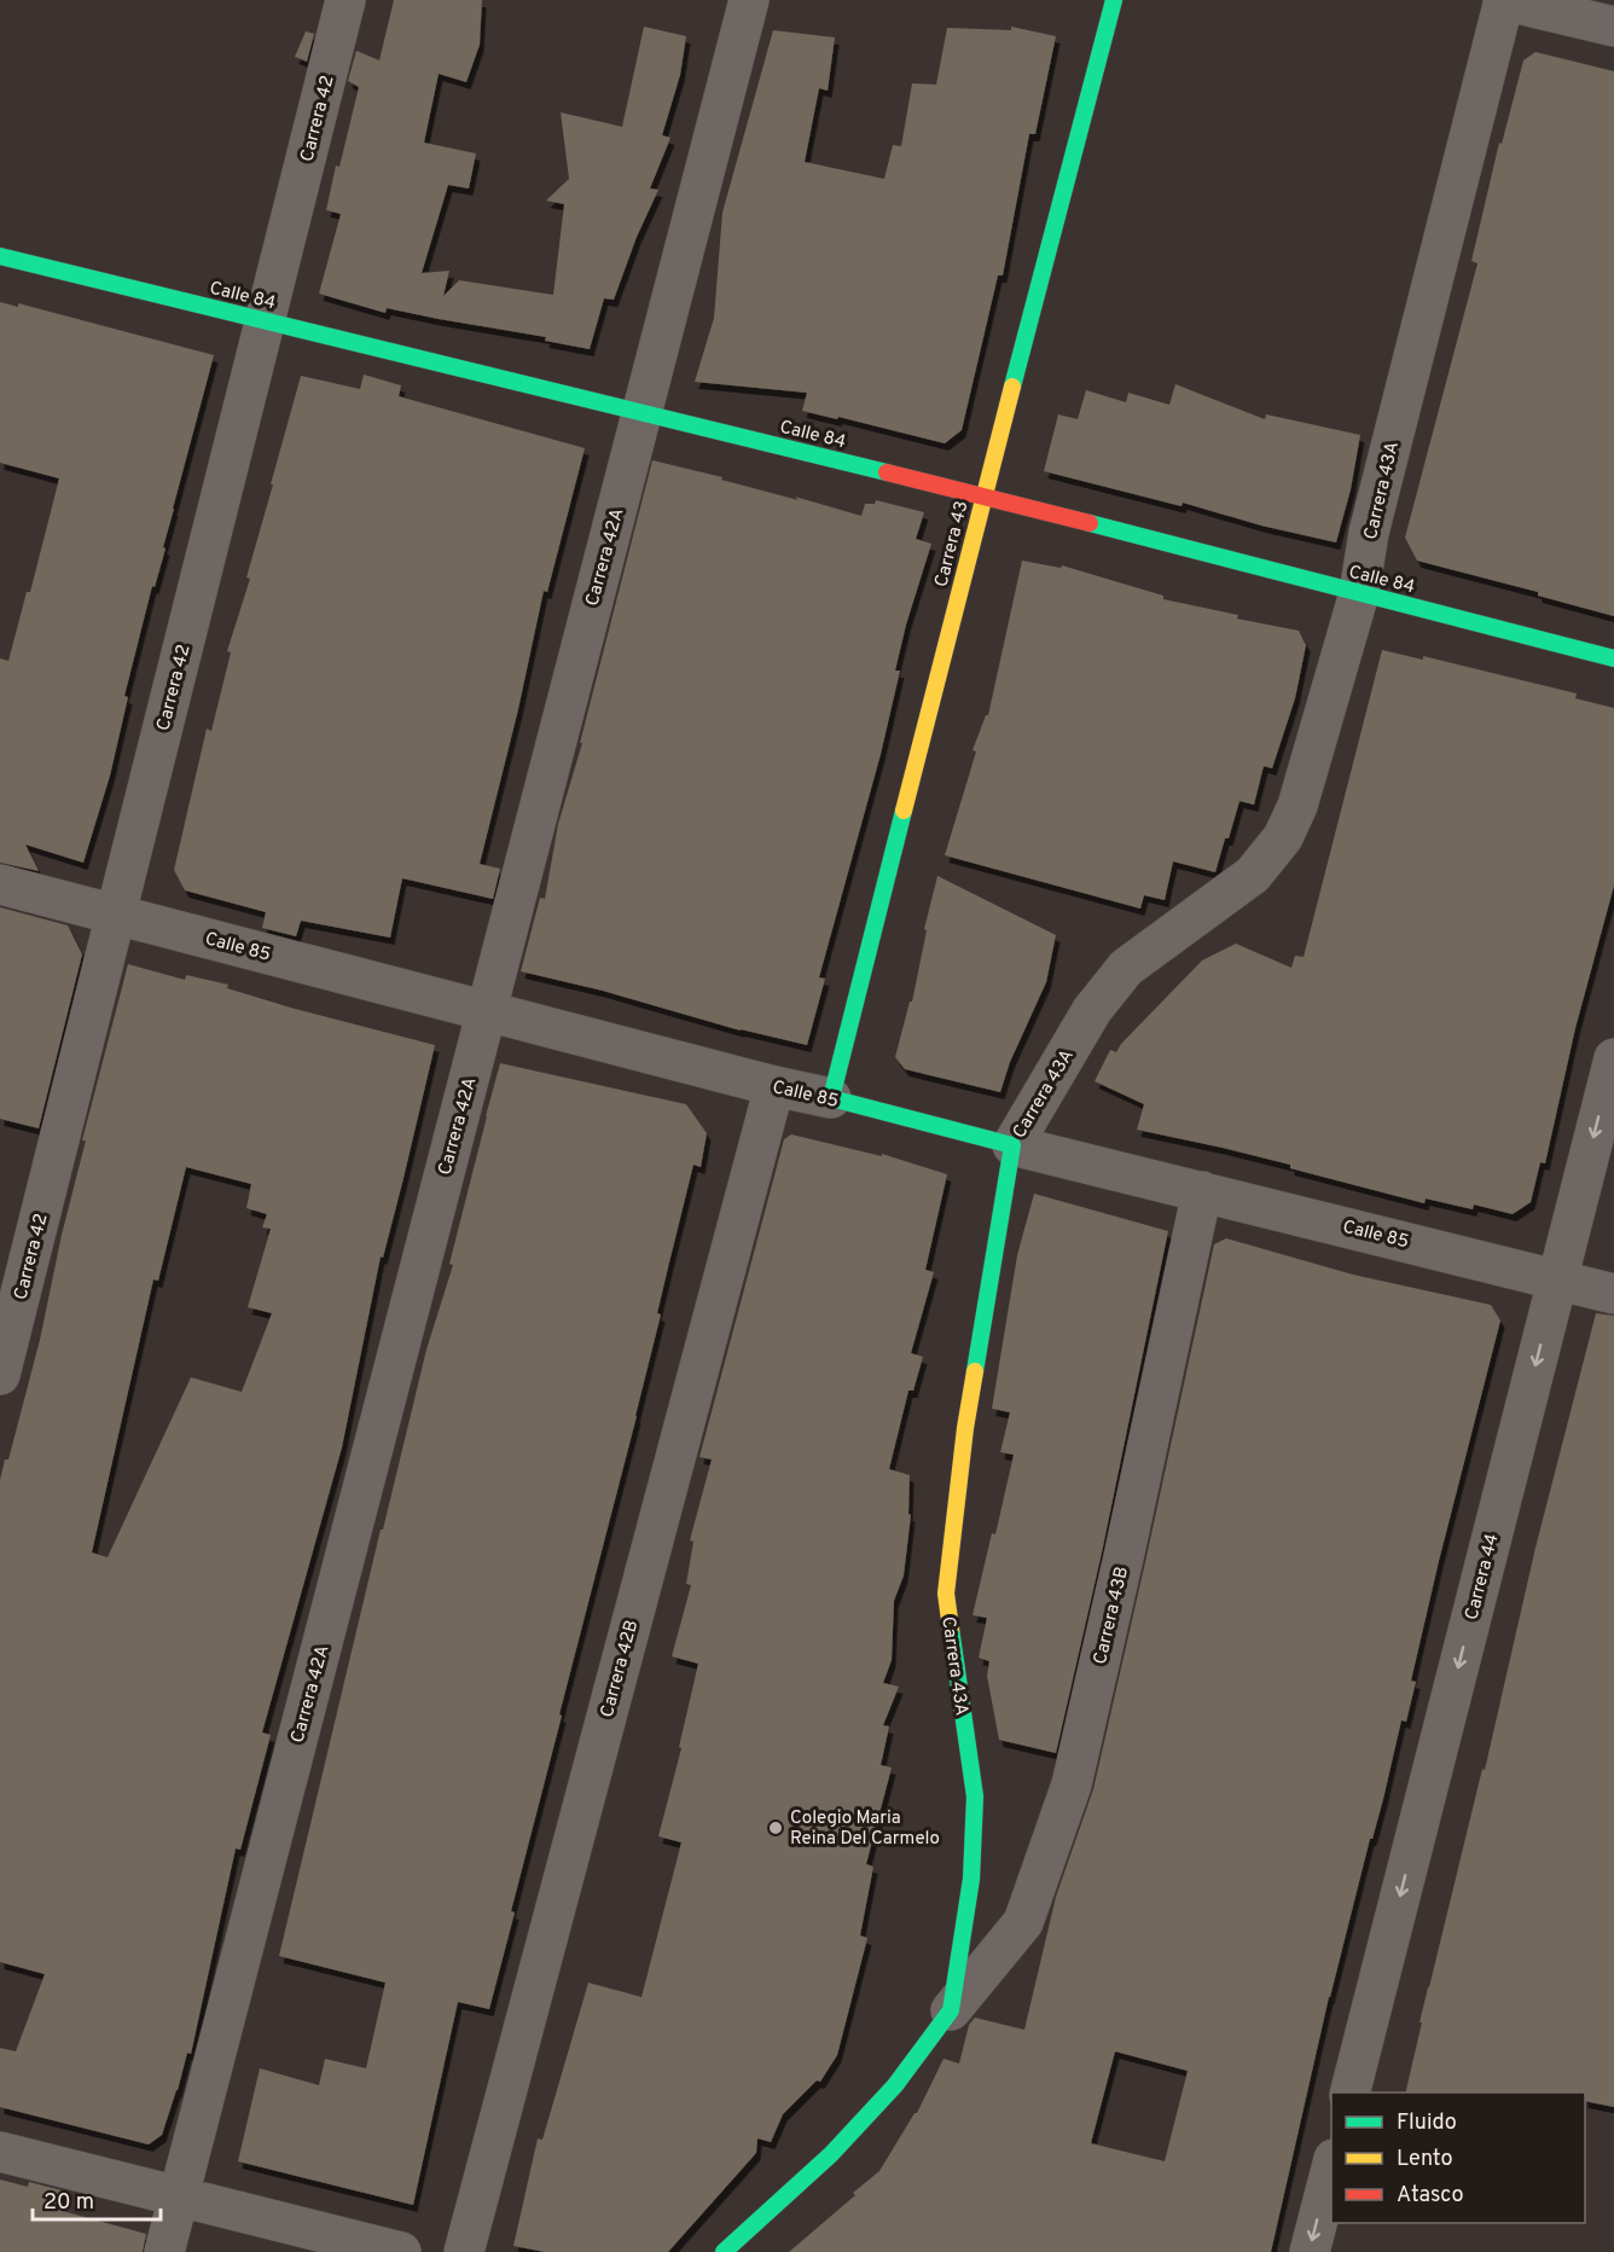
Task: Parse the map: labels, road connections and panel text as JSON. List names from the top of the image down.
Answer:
{
  "streets": {
    "street": [
      "Carrera 42",
      "Calle 84",
      "Carrera 43A",
      "Carrera 43",
      "Carrera 42A",
      "Calle 85",
      "Carrera 44",
      "Carrera 43B",
      "Carrera 42B"
    ]
  },
  "crossings": [
    ["Carrera 42", "Calle 84"],
    ["Carrera 42", "Calle 85"],
    ["Calle 84", "Carrera 43A"],
    ["Calle 84", "Carrera 43"],
    ["Calle 84", "Carrera 42A"],
    ["Carrera 43A", "Calle 85"],
    ["Carrera 43A", "Carrera 43B"],
    ["Carrera 43", "Calle 85"],
    ["Carrera 42A", "Calle 85"],
    ["Calle 85", "Carrera 44"],
    ["Calle 85", "Carrera 43B"],
    ["Calle 85", "Carrera 42B"]
  ],
  "one_way": ["Carrera 44"],
  "places": ["Colegio Maria Reina Del Carmelo"],
  "legend": ["Fluido", "Lento", "Atasco"],
  "scale_bar": "20 m"
}
